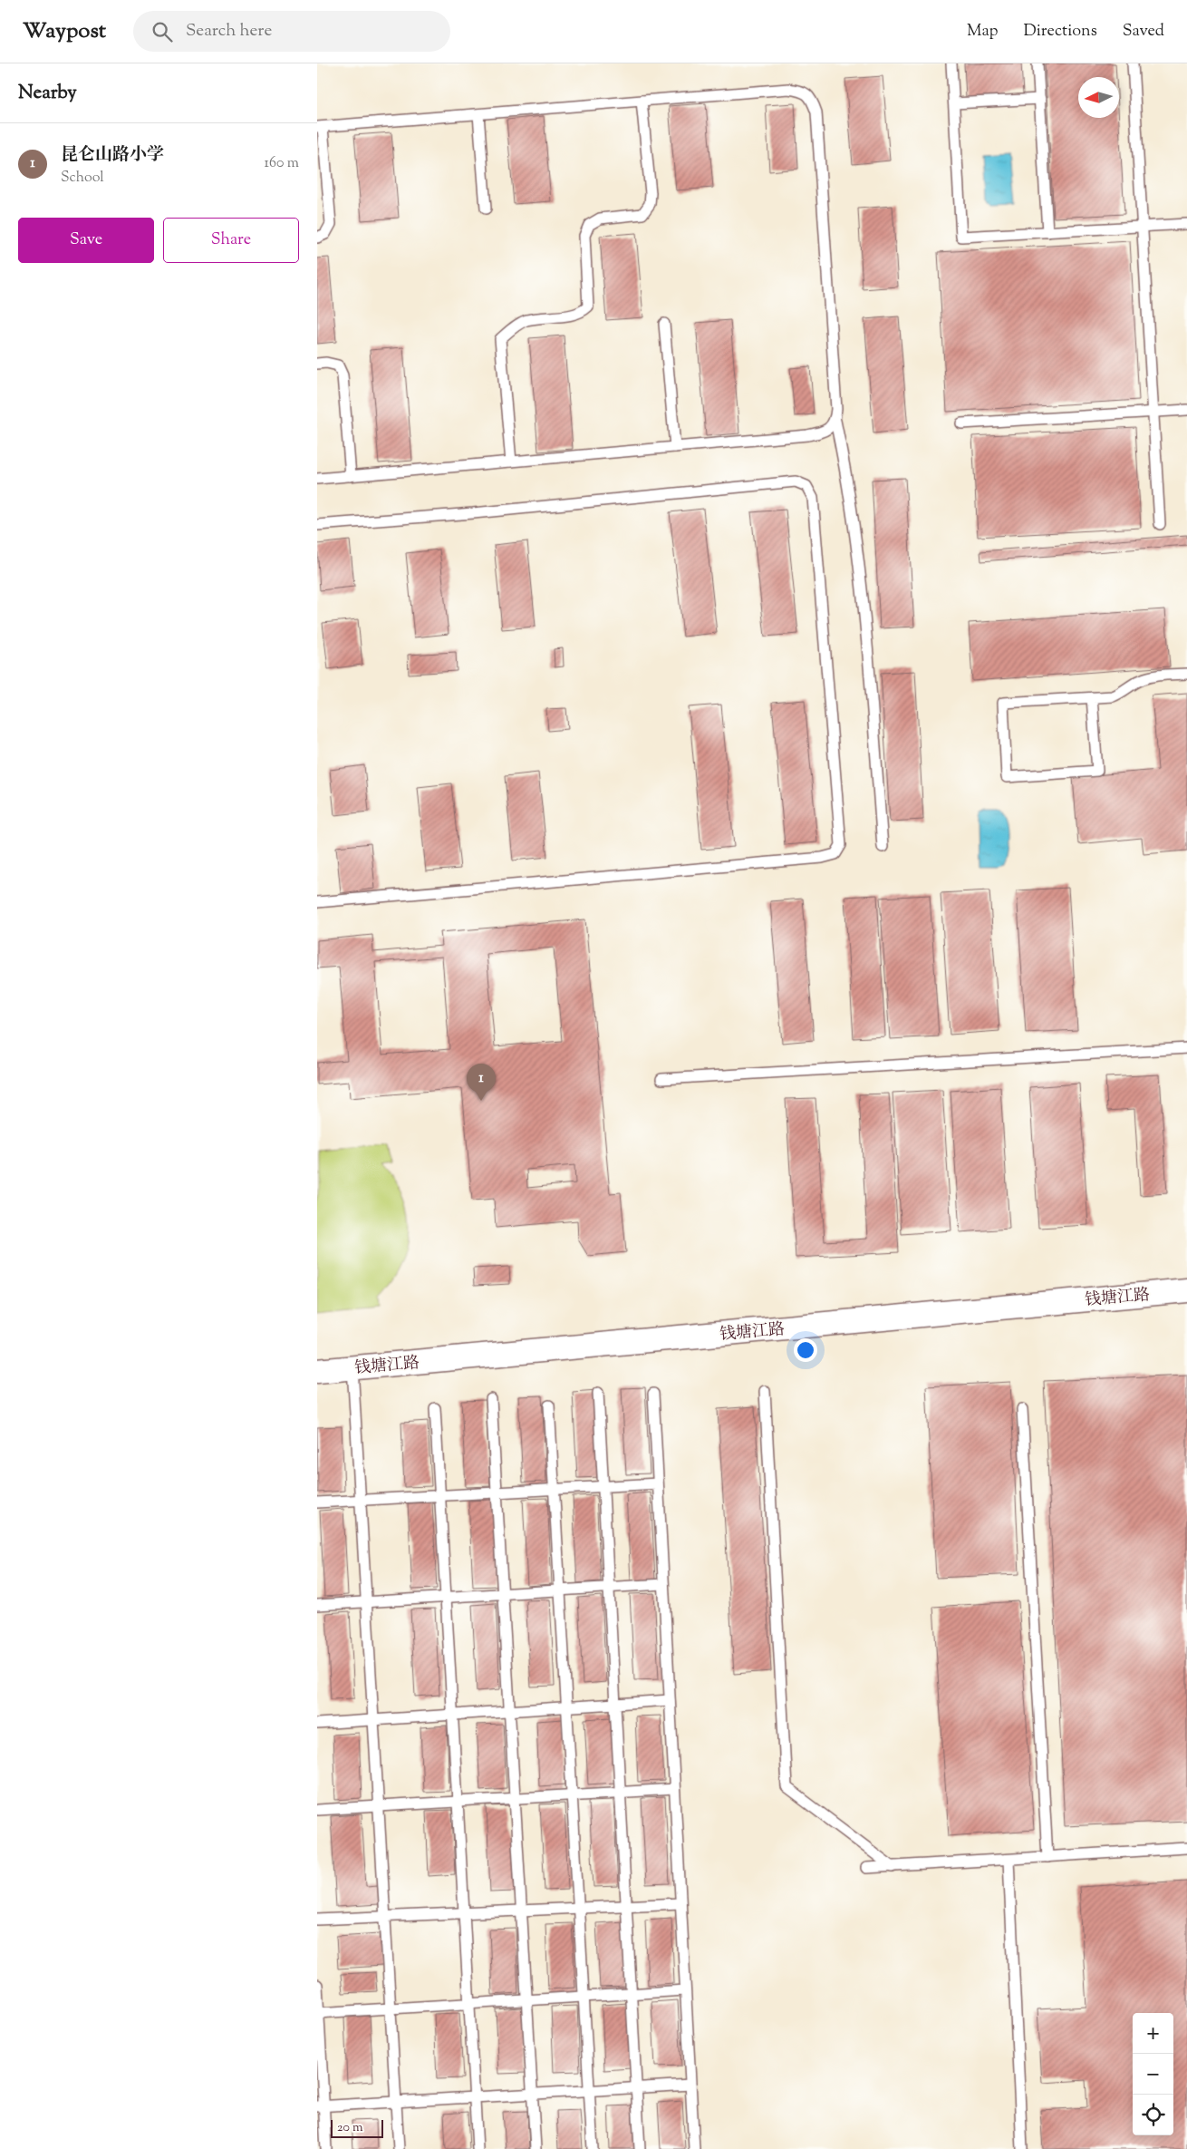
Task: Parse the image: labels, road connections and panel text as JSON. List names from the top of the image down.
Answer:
{
  "streets": {
    "street": ["钱塘江路"]
  },
  "scale_bar": "20 m",
  "north": "left",
  "page": {
    "header": "Waypost",
    "search": "Search here",
    "nav": ["Map", "Directions", "Saved"],
    "heading": "Nearby",
    "list": [
      {
        "mark": "1",
        "name": "昆仑山路小学",
        "note": "School",
        "value": "160 m"
      }
    ],
    "buttons": ["Save", "Share"],
    "pins": "1",
    "map_buttons": ["+", "−"],
    "scale": "20 m"
  }
}
